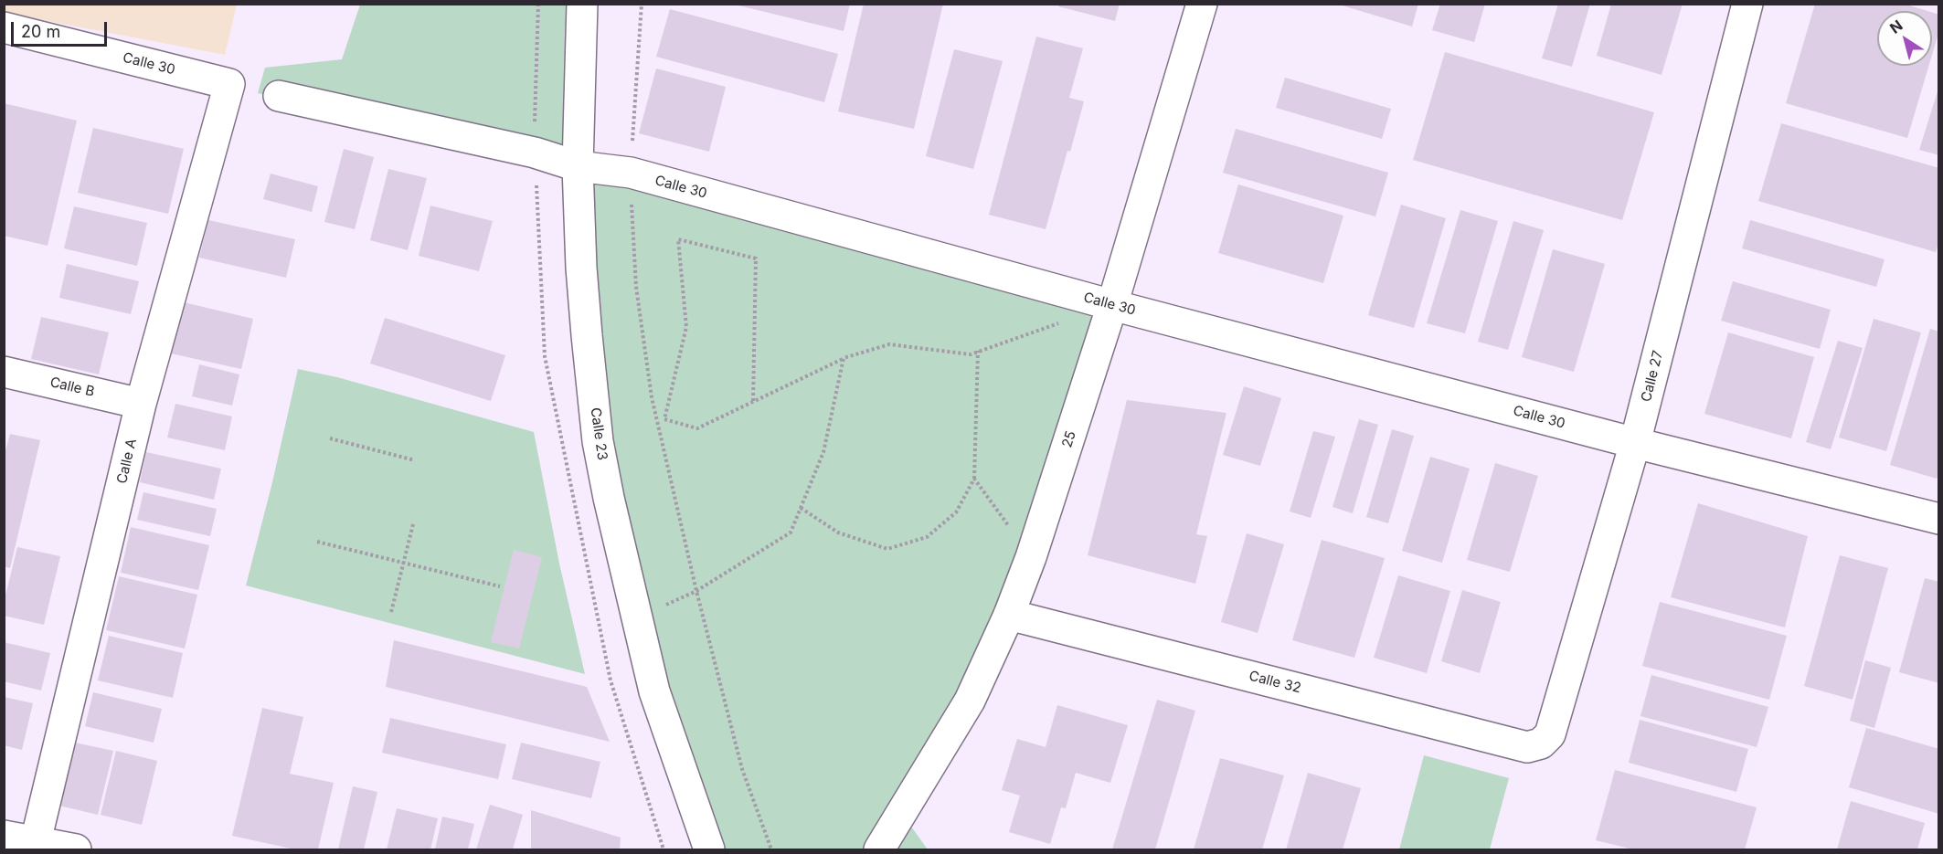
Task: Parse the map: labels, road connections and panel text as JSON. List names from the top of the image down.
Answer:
{
  "streets": {
    "street": [
      "Calle 30",
      "Calle 27",
      "Calle B",
      "Calle 23",
      "25",
      "Calle A",
      "Calle 32"
    ]
  },
  "crossings": [
    ["Calle 30", "Calle 27"],
    ["Calle 30", "Calle 23"],
    ["Calle 30", "25"],
    ["Calle 30", "Calle A"],
    ["Calle 27", "Calle 32"],
    ["Calle B", "Calle A"],
    ["25", "Calle 32"]
  ],
  "scale_bar": "20 m",
  "north": "top left"
}
